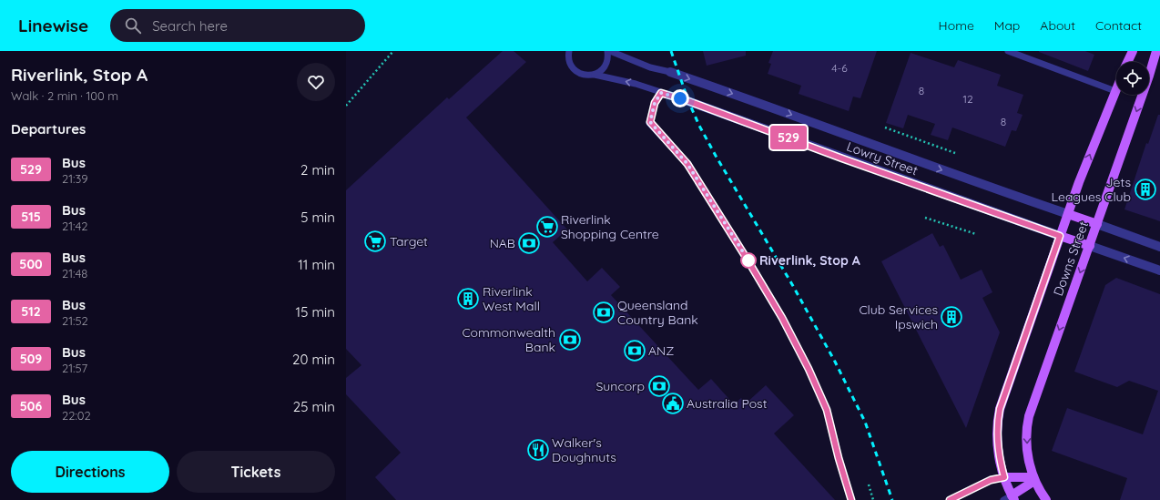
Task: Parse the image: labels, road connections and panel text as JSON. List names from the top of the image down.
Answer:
{
  "streets": {
    "main road": ["Lowry Street", "Downs Street"]
  },
  "crossings": [
    ["Lowry Street", "Downs Street"]
  ],
  "places": {
    "building": ["Jets Leagues Club", "Riverlink West Mall", "Club Services Ipswich"],
    "supermarket": ["Riverlink Shopping Centre", "Target"],
    "bank": [
      "NAB",
      "Queensland Country Bank",
      "Commonwealth Bank",
      "ANZ",
      "Suncorp"
    ],
    "other": ["Riverlink, Stop A"],
    "public building": ["Australia Post"],
    "restaurant": ["Walker's Doughnuts"]
  },
  "lines": ["bus line 529"],
  "house_numbers": [
    "4-6",
    "8",
    "12",
    "8"
  ],
  "page": {
    "header": "Linewise",
    "search": "Search here",
    "nav": [
      "Home",
      "Map",
      "About",
      "Contact"
    ],
    "heading": [
      ["Riverlink, Stop A", "Walk · 2 min · 100 m"],
      "Departures"
    ],
    "on_map": "529",
    "list": [
      {
        "mark": "529",
        "name": "Bus",
        "note": "21:39",
        "value": "2 min"
      },
      {
        "mark": "515",
        "name": "Bus",
        "note": "21:42",
        "value": "5 min"
      },
      {
        "mark": "500",
        "name": "Bus",
        "note": "21:48",
        "value": "11 min"
      },
      {
        "mark": "512",
        "name": "Bus",
        "note": "21:52",
        "value": "15 min"
      },
      {
        "mark": "509",
        "name": "Bus",
        "note": "21:57",
        "value": "20 min"
      },
      {
        "mark": "506",
        "name": "Bus",
        "note": "22:02",
        "value": "25 min"
      }
    ],
    "buttons": ["Directions", "Tickets"]
  }
}
